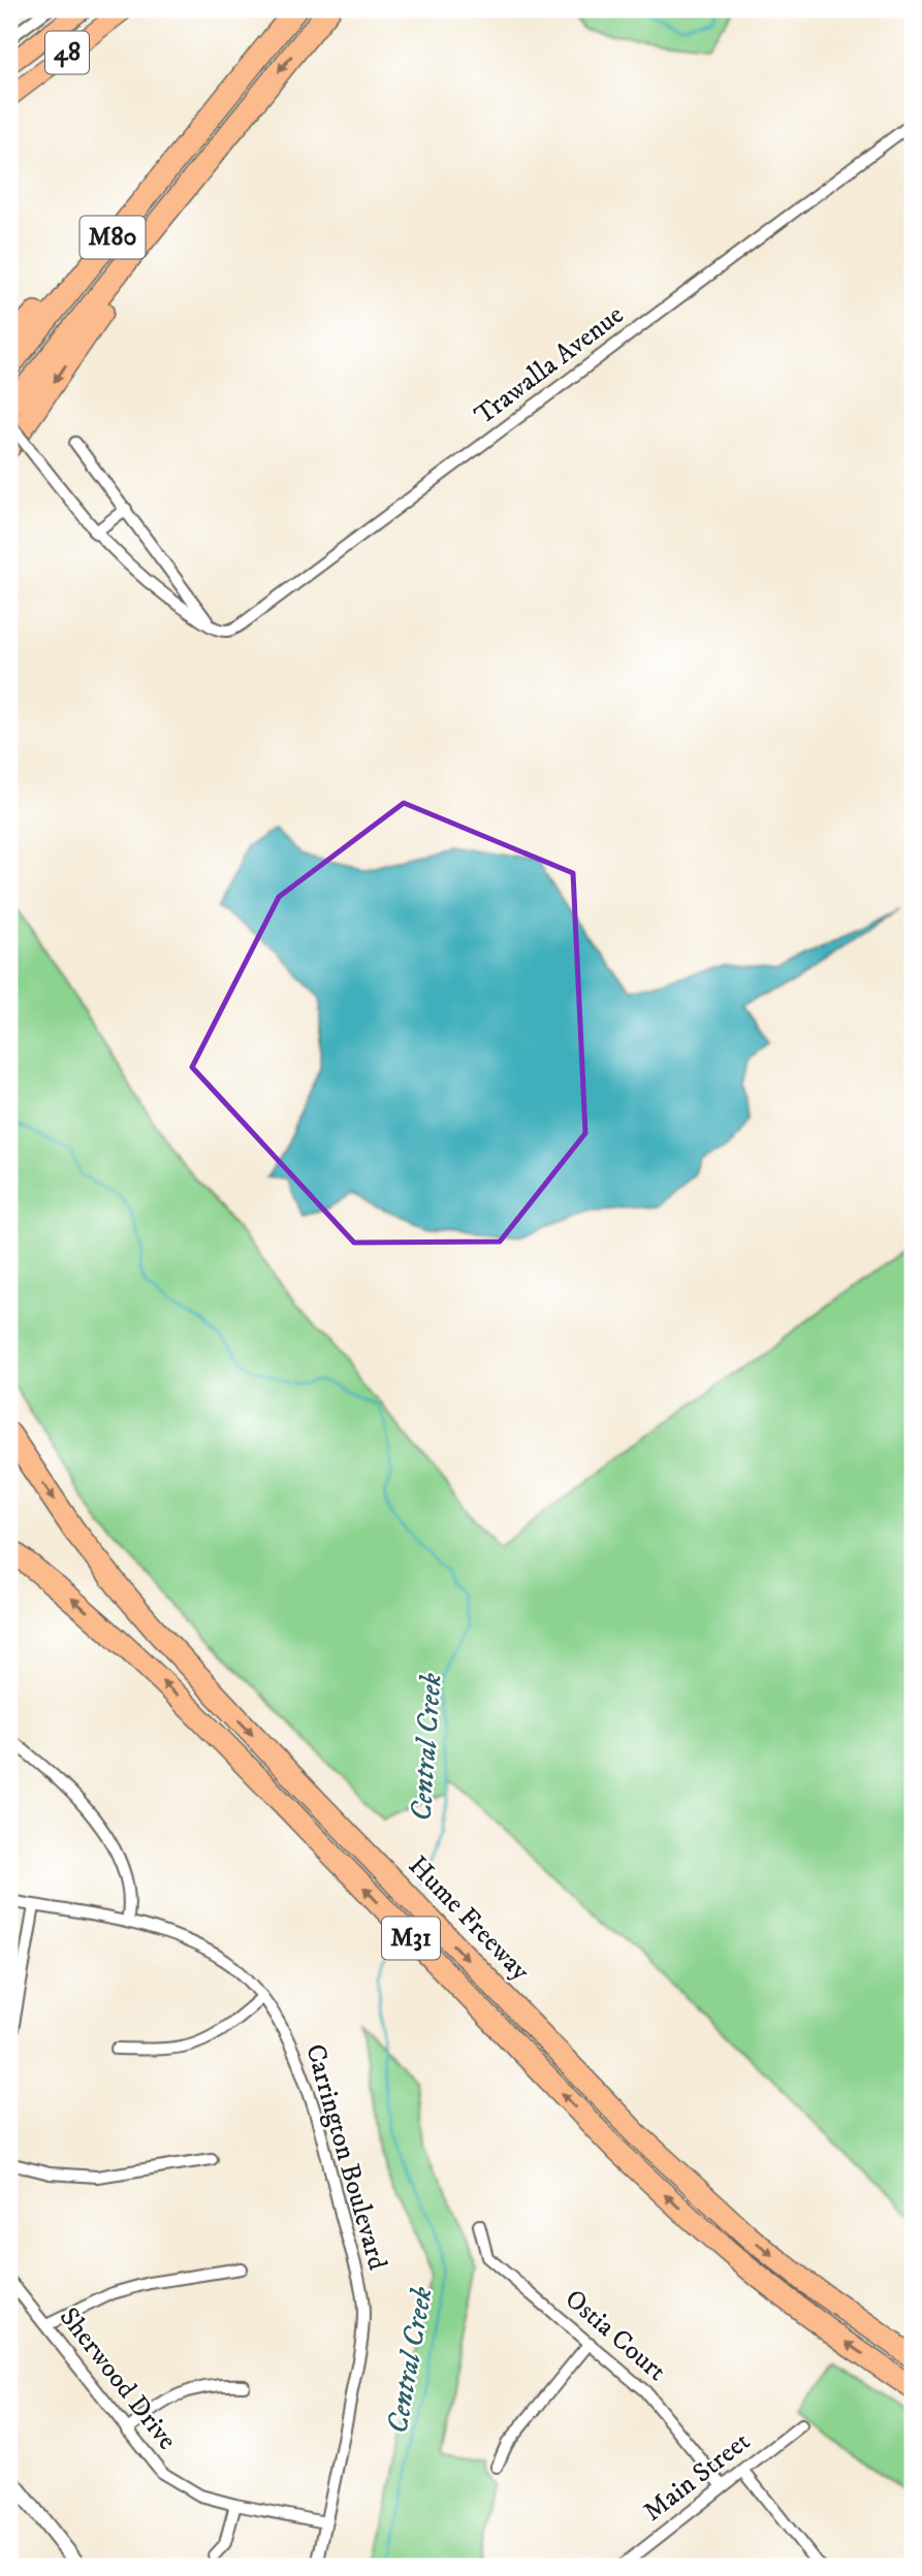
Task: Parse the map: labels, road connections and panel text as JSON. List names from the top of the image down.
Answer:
{
  "streets": {
    "highway": ["M80", "Hume Freeway", "M31"],
    "main road": ["48"],
    "street": [
      "Trawalla Avenue",
      "Carrington Boulevard",
      "Ostia Court",
      "Sherwood Drive",
      "Main Street"
    ]
  },
  "crossings": [
    ["Carrington Boulevard", "Sherwood Drive"],
    ["Ostia Court", "Main Street"]
  ],
  "water": ["Central Creek"]
}
